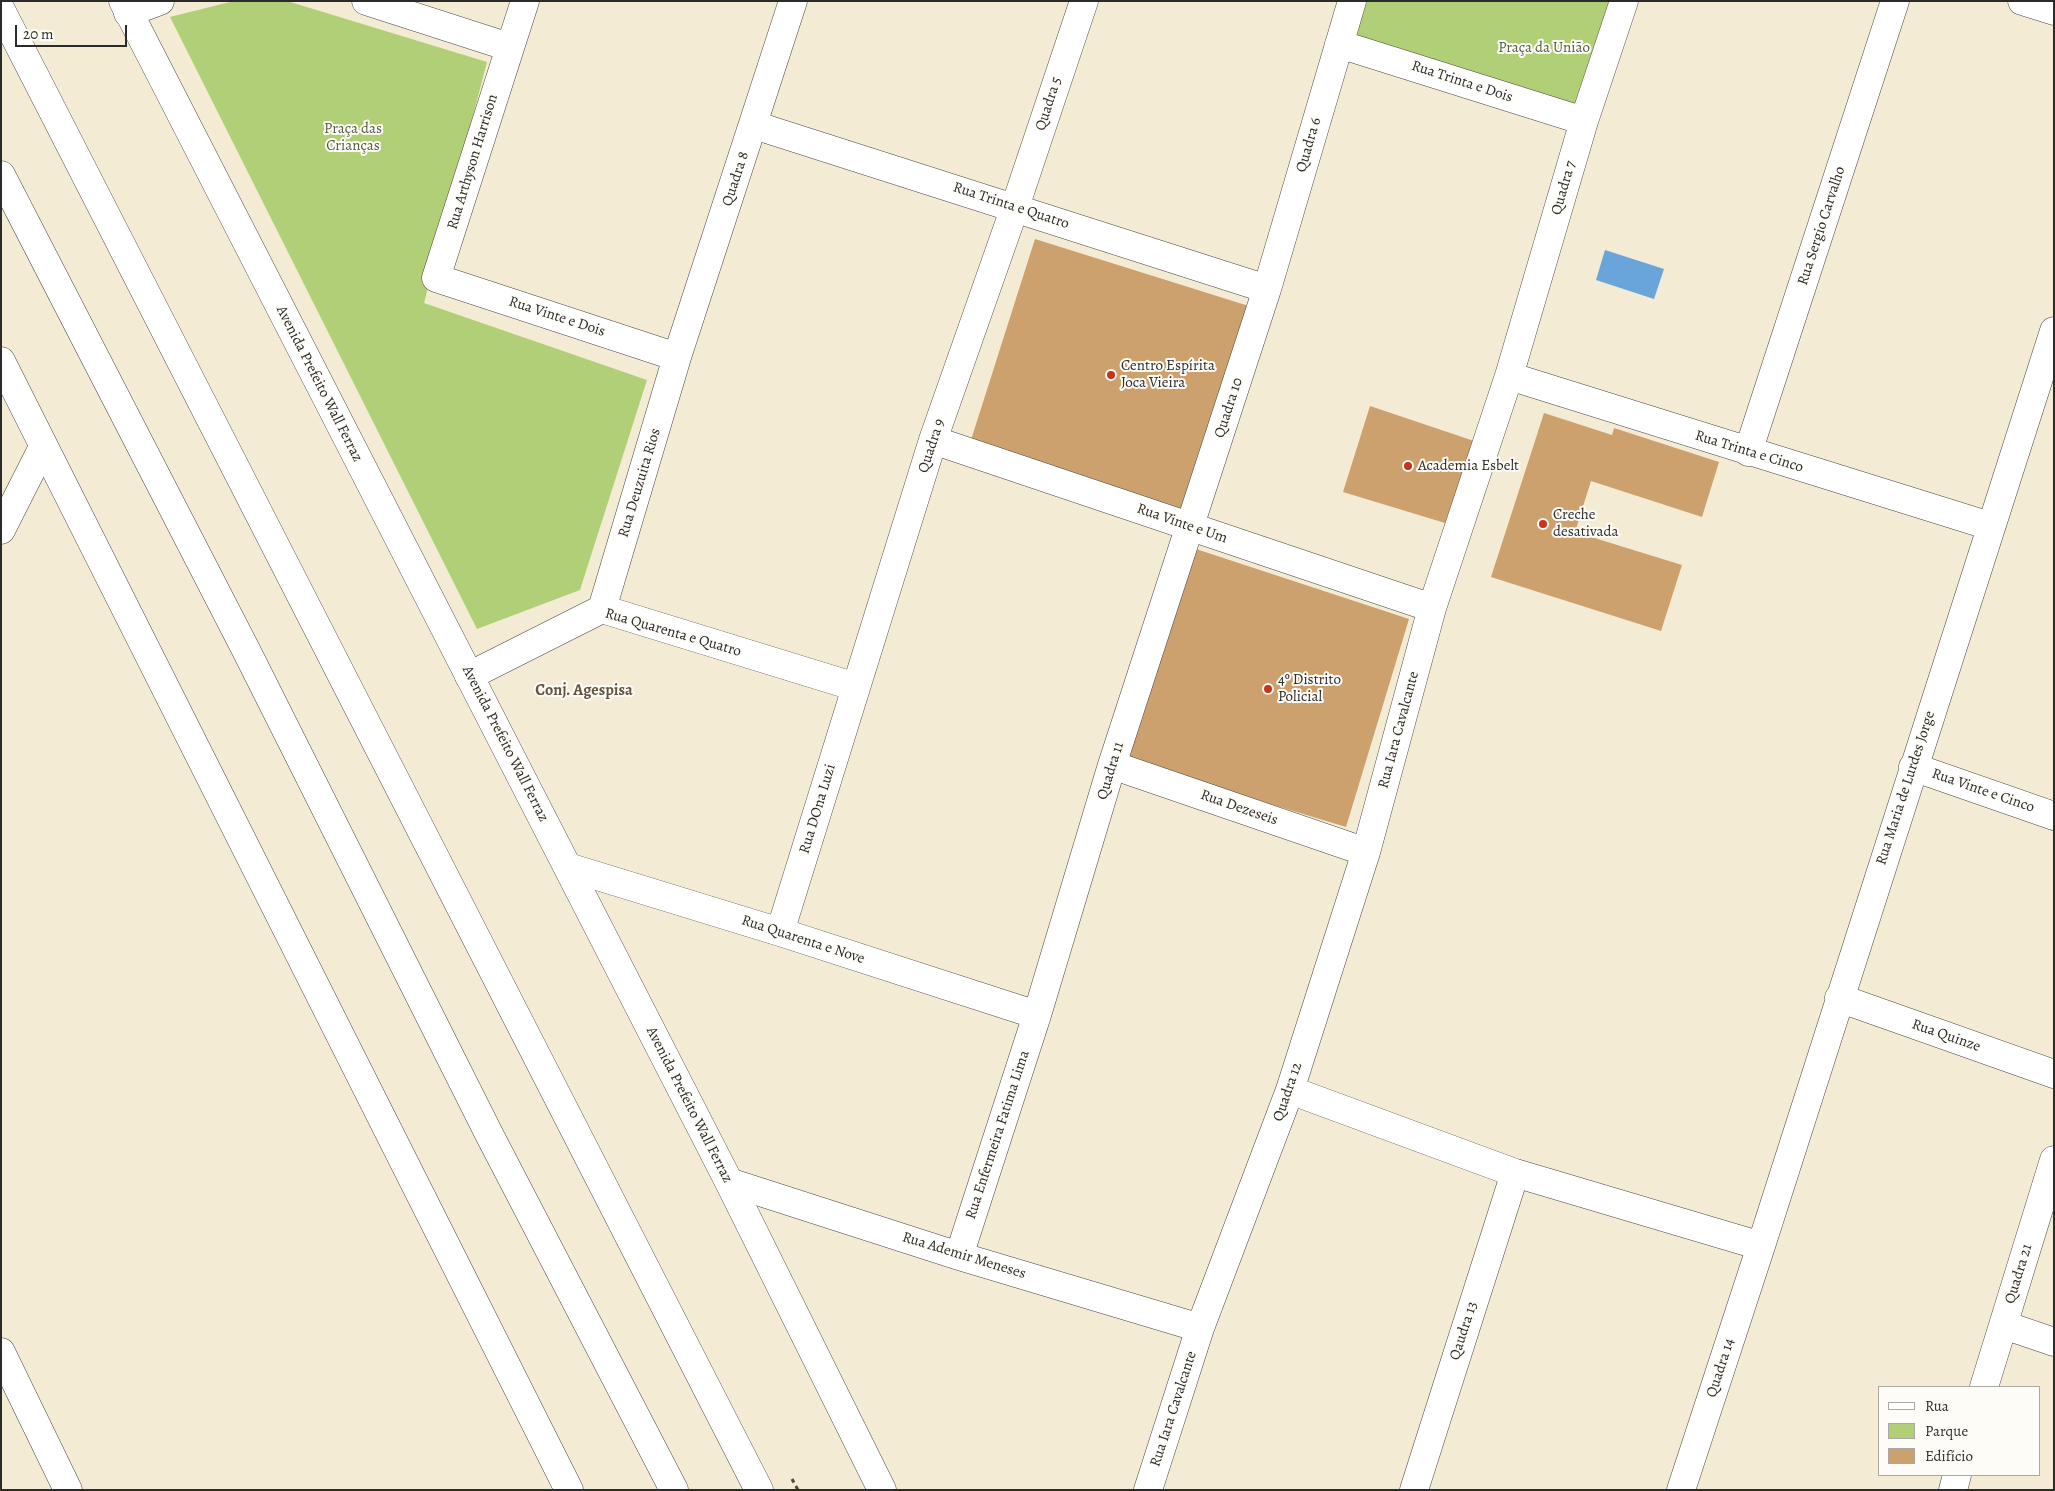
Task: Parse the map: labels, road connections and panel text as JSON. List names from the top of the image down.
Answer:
{
  "streets": {
    "main road": [
      "Rua Trinta e Dois",
      "Quadra 5",
      "Quadra 6",
      "Rua Arthyson Harrison",
      "Quadra 8",
      "Quadra 7",
      "Rua Trinta e Quatro",
      "Rua Sergio Carvalho",
      "Rua Vinte e Dois",
      "Avenida Prefeito Wall Ferraz",
      "Quadra 10",
      "Quadra 9",
      "Rua Trinta e Cinco",
      "Rua Deuzuita Rios",
      "Rua Vinte e Um",
      "Rua Quarenta e Quatro",
      "Rua Iara Cavalcante",
      "Quadra 11",
      "Rua Maria de Lurdes Jorge",
      "Rua Vinte e Cinco",
      "Rua Dezeseis",
      "Rua DOna Luzi",
      "Rua Quarenta e Nove",
      "Rua Quinze",
      "Quadra 12",
      "Rua Enfermeira Fatima Lima",
      "Rua Ademir Meneses",
      "Quadra 21",
      "Qaudra 13",
      "Quadra 14"
    ]
  },
  "crossings": [
    ["Rua Trinta e Dois", "Quadra 6"],
    ["Rua Trinta e Dois", "Quadra 7"],
    ["Quadra 5", "Rua Trinta e Quatro"],
    ["Quadra 5", "Quadra 9"],
    ["Quadra 6", "Rua Trinta e Quatro"],
    ["Quadra 6", "Quadra 10"],
    ["Rua Arthyson Harrison", "Rua Vinte e Dois"],
    ["Quadra 8", "Rua Trinta e Quatro"],
    ["Quadra 8", "Rua Vinte e Dois"],
    ["Quadra 8", "Rua Deuzuita Rios"],
    ["Quadra 7", "Rua Trinta e Cinco"],
    ["Rua Trinta e Quatro", "Quadra 10"],
    ["Rua Trinta e Quatro", "Quadra 9"],
    ["Rua Sergio Carvalho", "Rua Trinta e Cinco"],
    ["Rua Vinte e Dois", "Rua Deuzuita Rios"],
    ["Avenida Prefeito Wall Ferraz", "Rua Quarenta e Quatro"],
    ["Avenida Prefeito Wall Ferraz", "Rua Quarenta e Nove"],
    ["Avenida Prefeito Wall Ferraz", "Rua Ademir Meneses"],
    ["Quadra 10", "Rua Vinte e Um"],
    ["Quadra 10", "Quadra 11"],
    ["Quadra 9", "Rua Vinte e Um"],
    ["Quadra 9", "Rua Quarenta e Quatro"],
    ["Quadra 9", "Rua DOna Luzi"],
    ["Rua Trinta e Cinco", "Rua Maria de Lurdes Jorge"],
    ["Rua Deuzuita Rios", "Rua Quarenta e Quatro"],
    ["Rua Vinte e Um", "Rua Iara Cavalcante"],
    ["Rua Vinte e Um", "Quadra 11"],
    ["Rua Quarenta e Quatro", "Rua DOna Luzi"],
    ["Rua Iara Cavalcante", "Rua Dezeseis"],
    ["Rua Iara Cavalcante", "Quadra 12"],
    ["Rua Iara Cavalcante", "Rua Ademir Meneses"],
    ["Quadra 11", "Rua Dezeseis"],
    ["Quadra 11", "Rua Quarenta e Nove"],
    ["Quadra 11", "Rua Enfermeira Fatima Lima"],
    ["Rua Maria de Lurdes Jorge", "Rua Vinte e Cinco"],
    ["Rua Maria de Lurdes Jorge", "Rua Quinze"],
    ["Rua Maria de Lurdes Jorge", "Quadra 14"],
    ["Rua Dezeseis", "Quadra 12"],
    ["Rua DOna Luzi", "Rua Quarenta e Nove"],
    ["Rua Quarenta e Nove", "Rua Enfermeira Fatima Lima"],
    ["Quadra 12", "Rua Ademir Meneses"],
    ["Rua Enfermeira Fatima Lima", "Rua Ademir Meneses"]
  ],
  "districts": ["Conj. Agespisa"],
  "parks": ["Praça da União", "Praça das Crianças"],
  "places": [
    "Centro Espírita Joca Vieira",
    "Academia Esbelt",
    "Creche desativada",
    "4º Distrito Policial"
  ],
  "legend": ["Rua", "Parque", "Edifício"],
  "scale_bar": "20 m"
}
